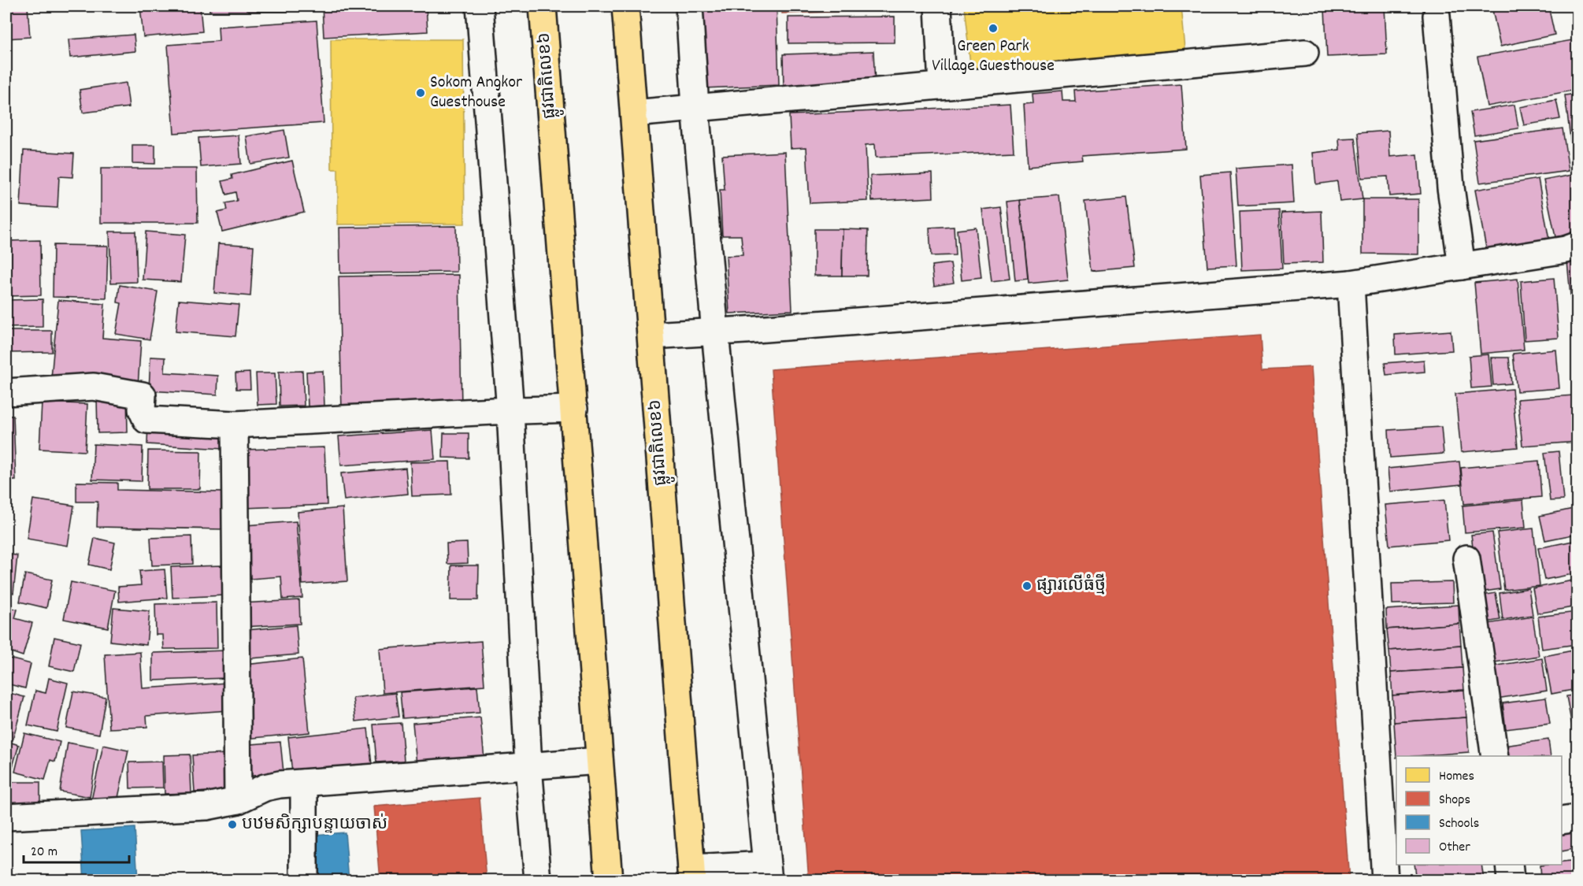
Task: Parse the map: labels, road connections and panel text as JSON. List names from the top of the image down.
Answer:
{
  "streets": {
    "main road": ["ផ្លូវជាតិលេខ៦"]
  },
  "places": [
    "Green Park Village Guesthouse",
    "Sokom Angkor Guesthouse",
    "ផ្សារលើធំថ្មី",
    "បឋមសិក្សាបន្ទាយចាស់"
  ],
  "legend": [
    "Homes",
    "Shops",
    "Schools",
    "Other"
  ],
  "scale_bar": "20 m"
}
